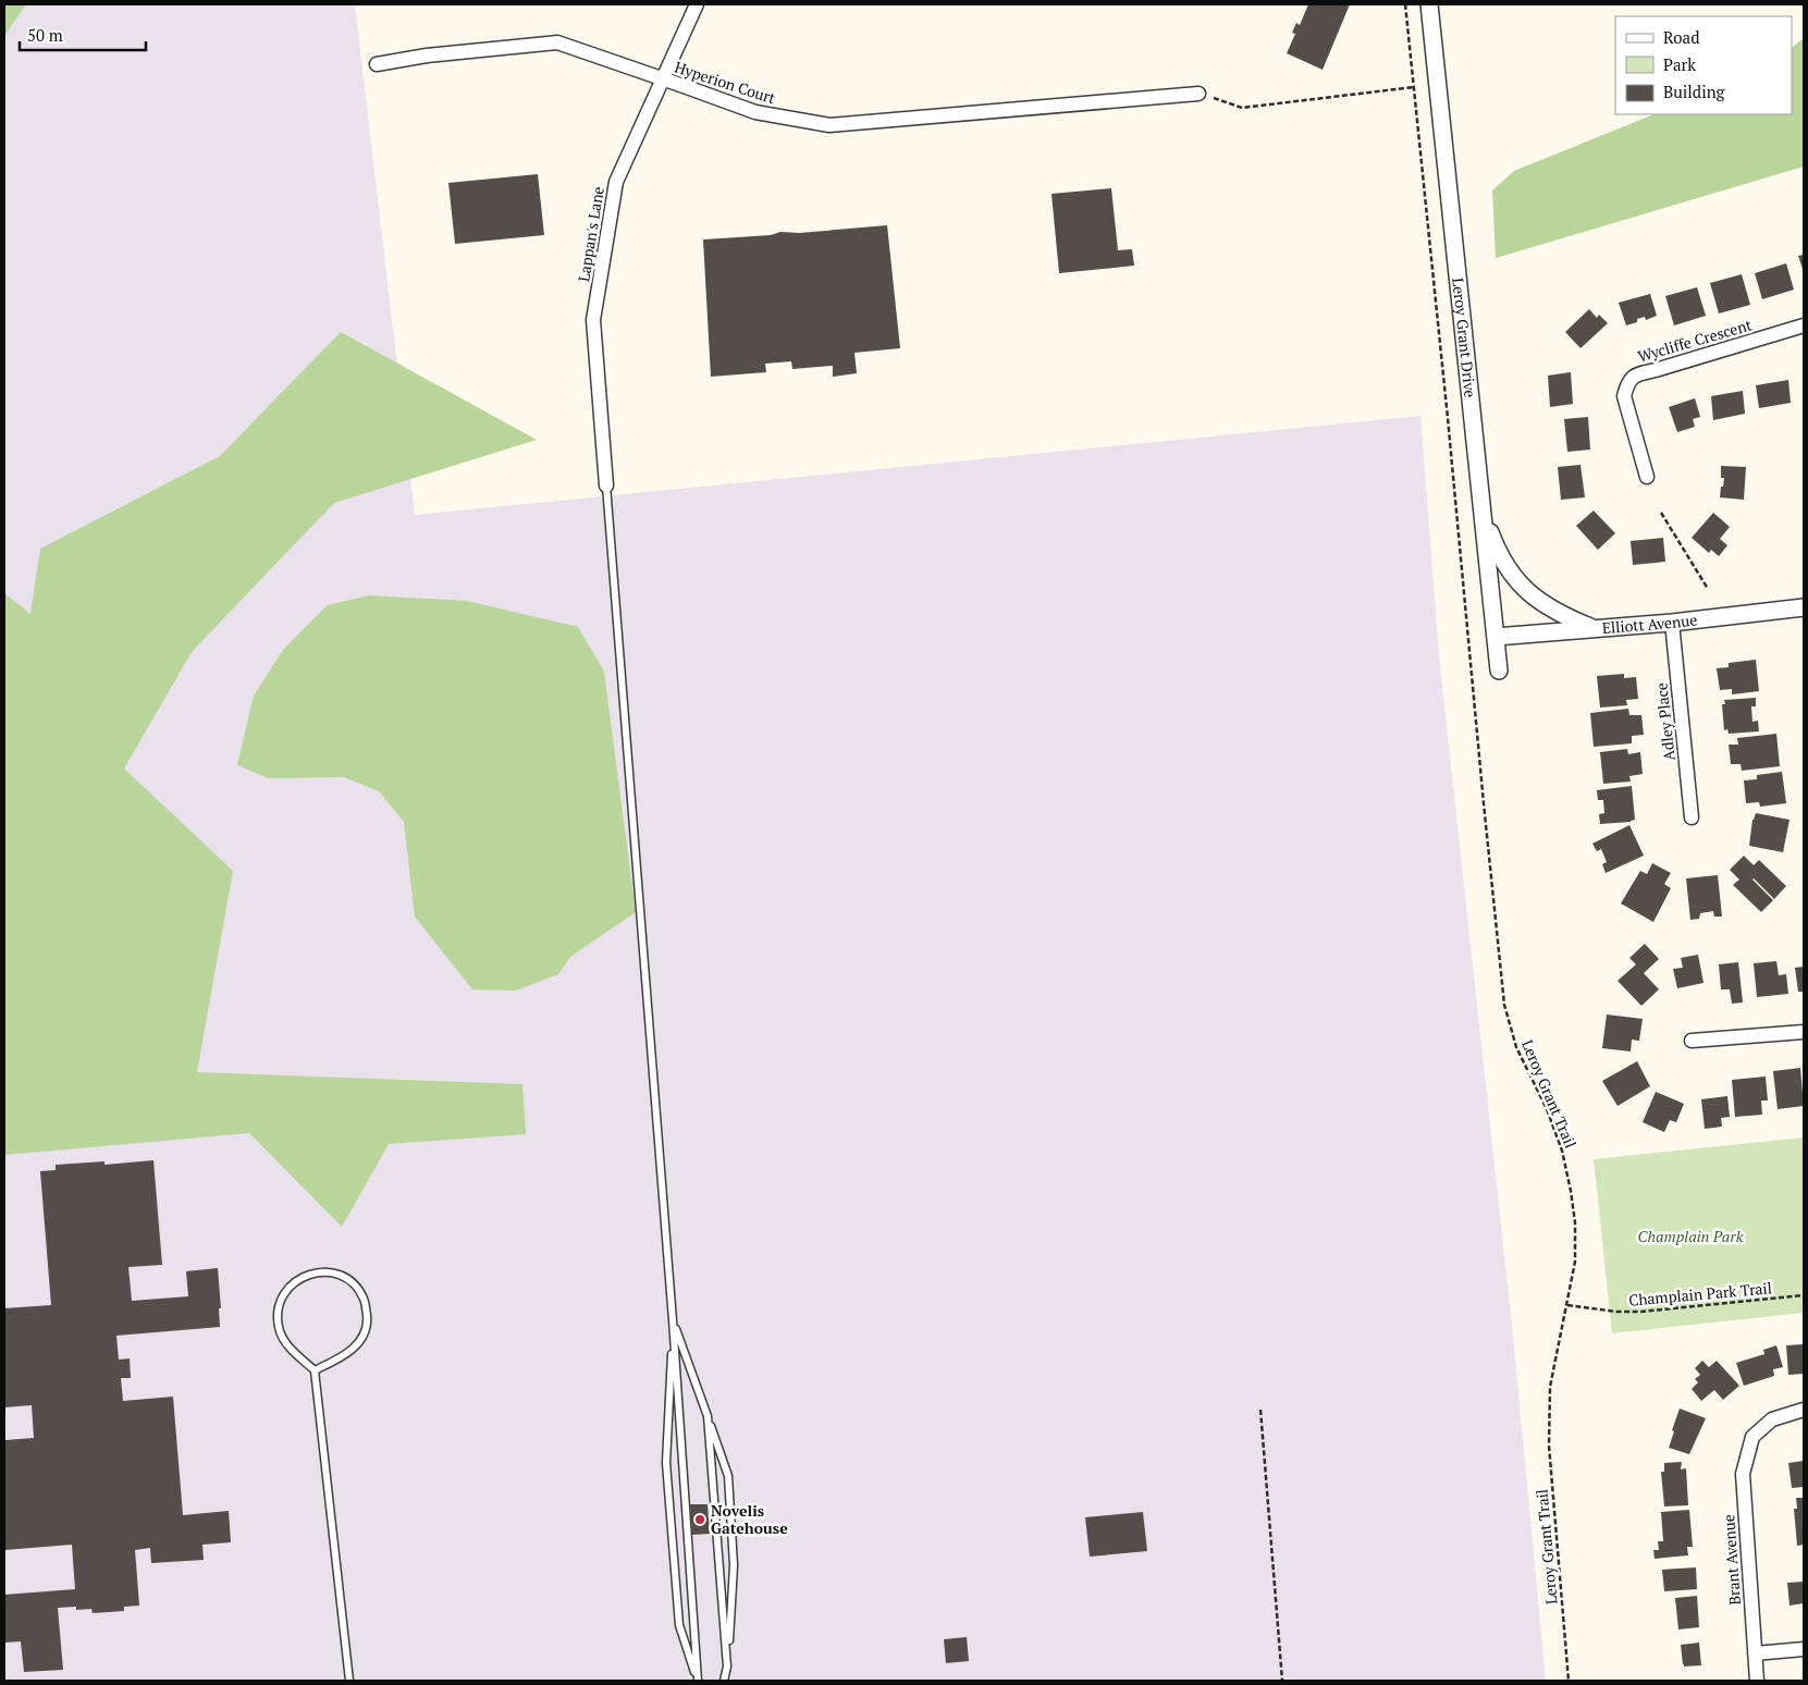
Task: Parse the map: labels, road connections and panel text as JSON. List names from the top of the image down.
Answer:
{
  "streets": {
    "street": [
      "Hyperion Court",
      "Lappan's Lane",
      "Leroy Grant Drive",
      "Wycliffe Crescent",
      "Elliott Avenue",
      "Adley Place",
      "Brant Avenue"
    ],
    "path": ["Leroy Grant Trail", "Champlain Park Trail"]
  },
  "crossings": [
    ["Hyperion Court", "Lappan's Lane"],
    ["Leroy Grant Drive", "Elliott Avenue"],
    ["Elliott Avenue", "Adley Place"],
    ["Leroy Grant Trail", "Champlain Park Trail"]
  ],
  "parks": ["Champlain Park"],
  "places": ["Novelis Gatehouse"],
  "legend": ["Road", "Park", "Building"],
  "scale_bar": "50 m"
}
